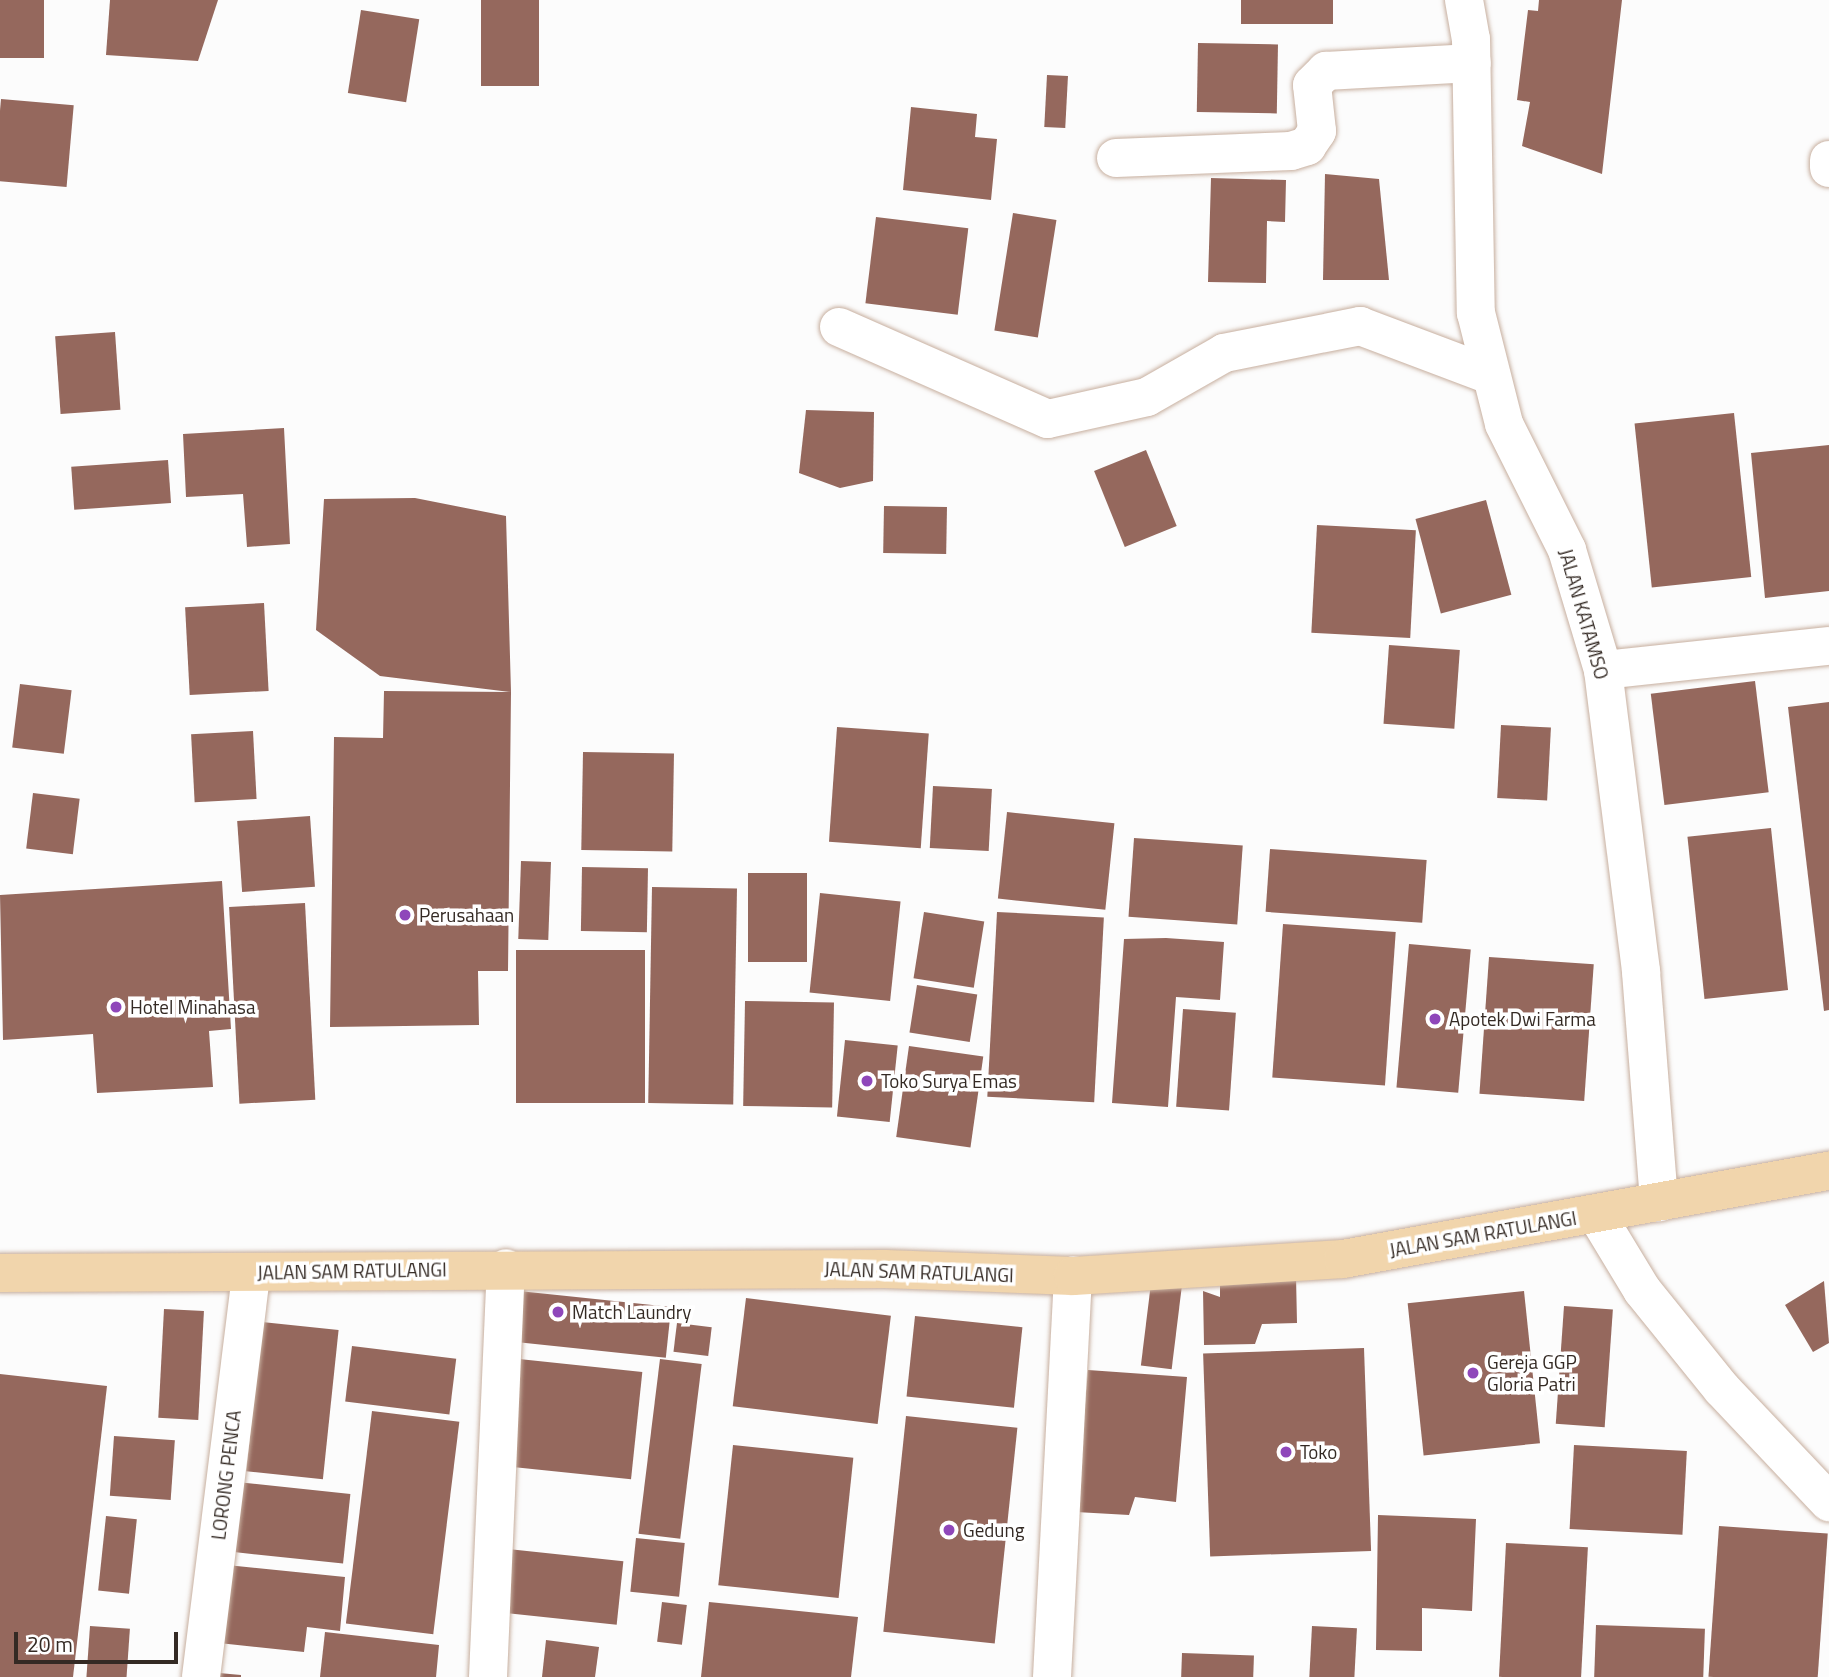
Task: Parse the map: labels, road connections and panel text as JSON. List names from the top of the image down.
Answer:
{
  "streets": {
    "main road": ["JALAN SAM RATULANGI"],
    "street": ["JALAN KATAMSO", "LORONG PENCA"]
  },
  "crossings": [
    ["JALAN KATAMSO", "JALAN SAM RATULANGI"],
    ["JALAN SAM RATULANGI", "LORONG PENCA"]
  ],
  "places": [
    "Perusahaan",
    "Hotel Minahasa",
    "Apotek Dwi Farma",
    "Toko Surya Emas",
    "Match Laundry",
    "Gereja GGP Gloria Patri",
    "Toko",
    "Gedung"
  ],
  "scale_bar": "20 m"
}
